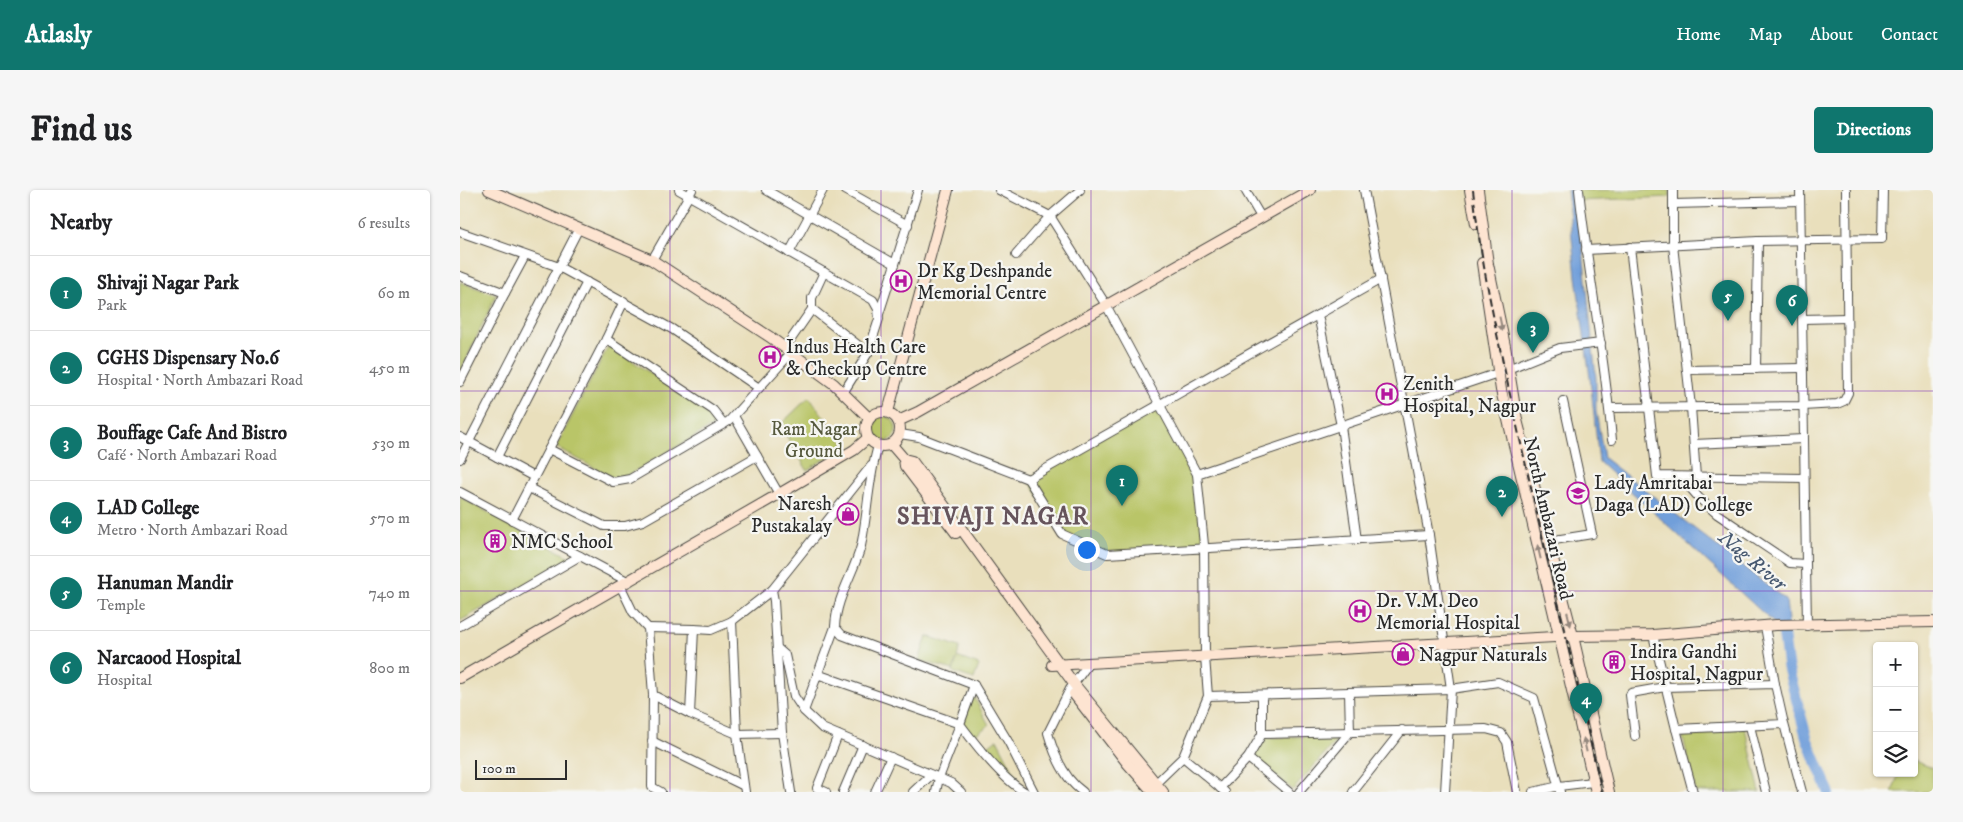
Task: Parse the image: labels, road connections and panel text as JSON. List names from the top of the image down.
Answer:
{
  "streets": {
    "street": ["North Ambazari Road"]
  },
  "districts": ["SHIVAJI NAGAR"],
  "water": ["Nag River"],
  "parks": ["Ram Nagar Ground"],
  "places": {
    "hospital": [
      "Dr Kg Deshpande Memorial Centre",
      "Indus Health Care & Checkup Centre",
      "Zenith Hospital, Nagpur",
      "Dr. V.M. Deo Memorial Hospital"
    ],
    "school or university": ["Lady Amritabai Daga (LAD) College"],
    "shop": ["Naresh Pustakalay", "Nagpur Naturals"],
    "building": ["NMC School", "Indira Gandhi Hospital, Nagpur"]
  },
  "scale_bar": "100 m",
  "page": {
    "header": "Atlasly",
    "nav": [
      "Home",
      "Map",
      "About",
      "Contact"
    ],
    "buttons": "Directions",
    "title": "Find us",
    "heading": ["Nearby", "6 results"],
    "list": [
      {
        "mark": "1",
        "name": "Shivaji Nagar Park",
        "note": "Park",
        "value": "60 m"
      },
      {
        "mark": "2",
        "name": "CGHS Dispensary No.6",
        "note": "Hospital · North Ambazari Road",
        "value": "450 m"
      },
      {
        "mark": "3",
        "name": "Bouffage Cafe And Bistro",
        "note": "Café · North Ambazari Road",
        "value": "530 m"
      },
      {
        "mark": "4",
        "name": "LAD College",
        "note": "Metro · North Ambazari Road",
        "value": "570 m"
      },
      {
        "mark": "5",
        "name": "Hanuman Mandir",
        "note": "Temple",
        "value": "740 m"
      },
      {
        "mark": "6",
        "name": "Narcaood Hospital",
        "note": "Hospital",
        "value": "800 m"
      }
    ],
    "pins": [
      "5",
      "6",
      "3",
      "1",
      "2",
      "4"
    ],
    "map_buttons": ["+", "−"],
    "scale": "100 m"
  }
}
